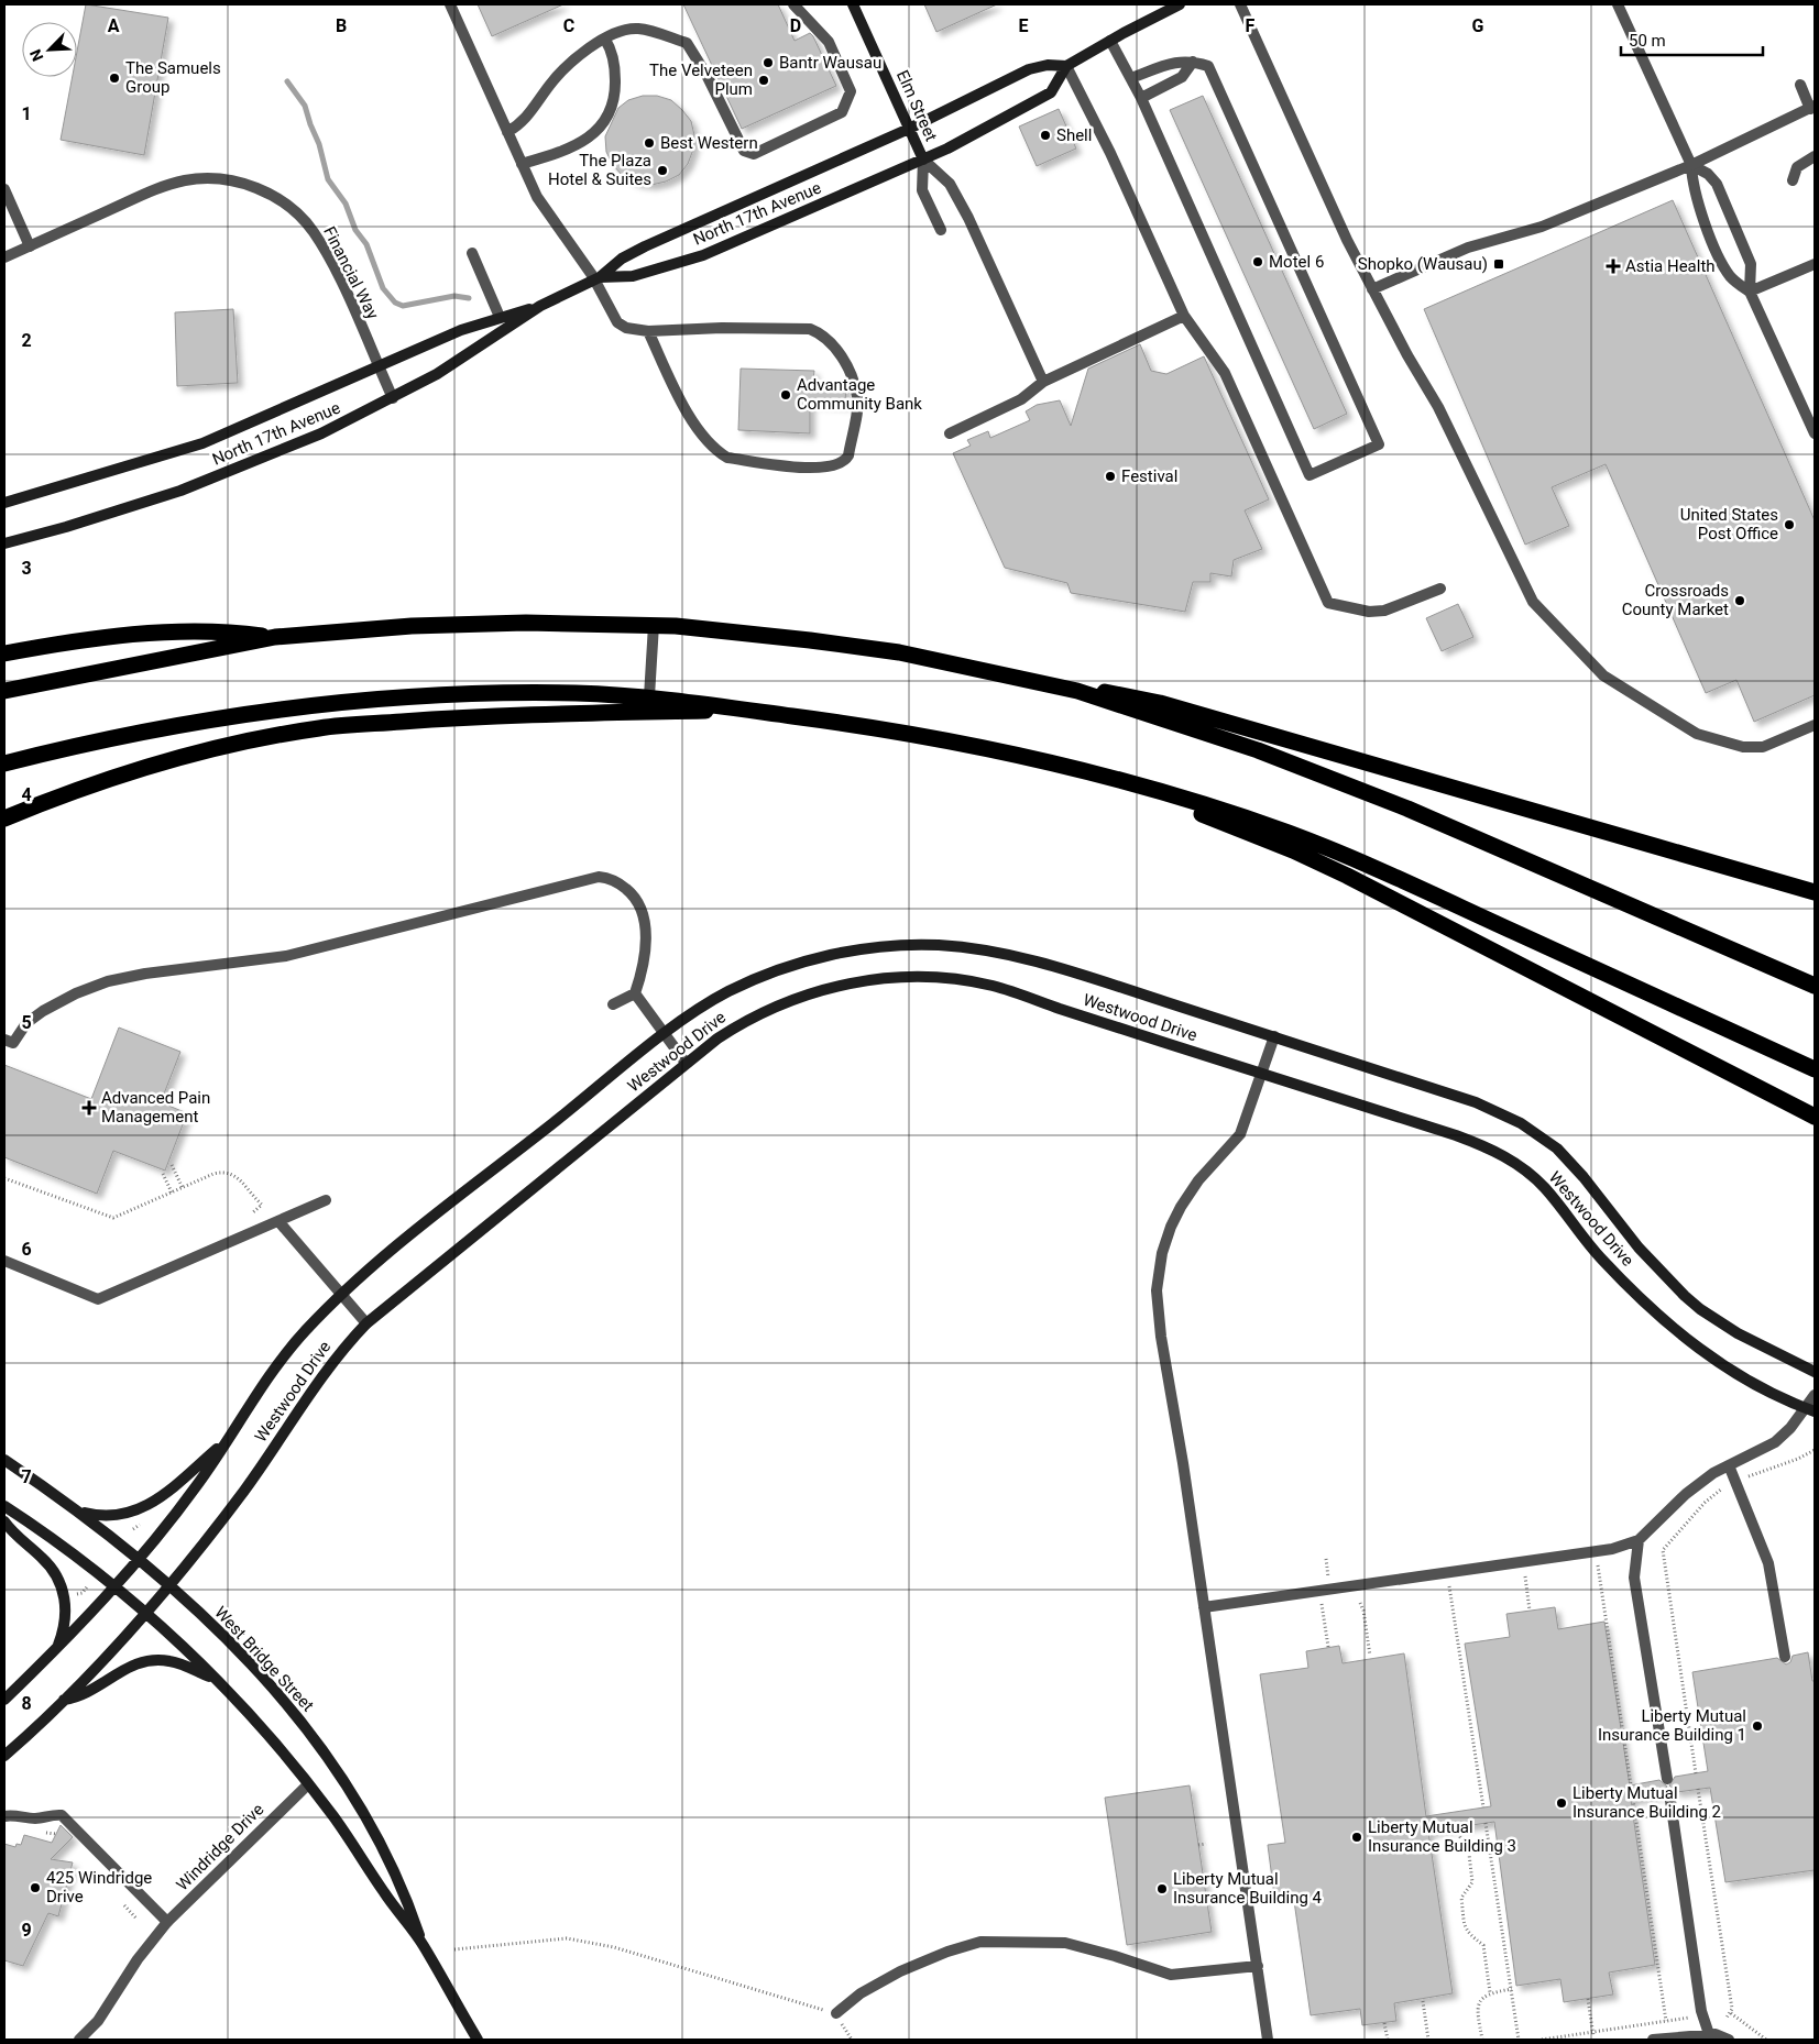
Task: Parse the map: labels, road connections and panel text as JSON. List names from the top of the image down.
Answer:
{
  "streets": {
    "street": [
      "Elm Street",
      "North 17th Avenue",
      "Financial Way",
      "Westwood Drive",
      "West Bridge Street",
      "Windridge Drive"
    ]
  },
  "crossings": [
    ["Elm Street", "North 17th Avenue"],
    ["North 17th Avenue", "Financial Way"],
    ["Westwood Drive", "West Bridge Street"],
    ["West Bridge Street", "Windridge Drive"]
  ],
  "places": {
    "other": [
      "Bantr Wausau",
      "The Samuels Group",
      "The Velveteen Plum",
      "Shell",
      "Best Western",
      "The Plaza Hotel & Suites",
      "Motel 6",
      "Advantage Community Bank",
      "Festival",
      "United States Post Office",
      "Crossroads County Market",
      "Liberty Mutual Insurance Building 1",
      "Liberty Mutual Insurance Building 2",
      "Liberty Mutual Insurance Building 3",
      "425 Windridge Drive",
      "Liberty Mutual Insurance Building 4"
    ],
    "transit": ["Shopko (Wausau)"],
    "health": ["Astia Health", "Advanced Pain Management"]
  },
  "scale_bar": "50 m",
  "north": "bottom left",
  "grid": {
    "columns": [
      "A",
      "B",
      "C",
      "D",
      "E",
      "F",
      "G"
    ],
    "rows": [
      "1",
      "2",
      "3",
      "4",
      "5",
      "6",
      "7",
      "8",
      "9"
    ]
  }
}
